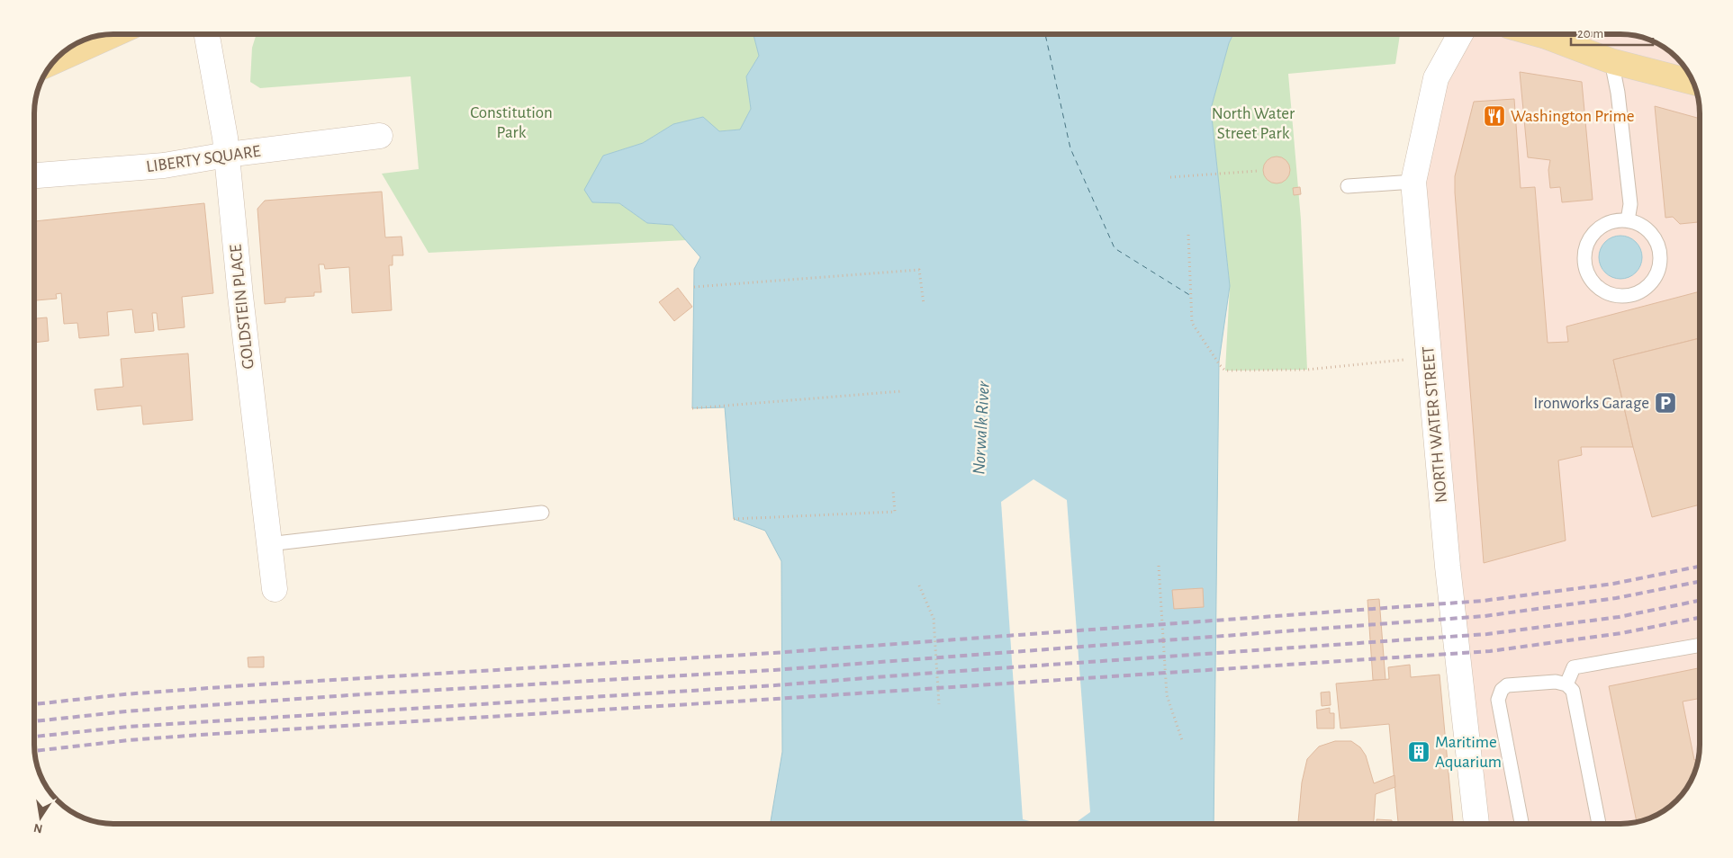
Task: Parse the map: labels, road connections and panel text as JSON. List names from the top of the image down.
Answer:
{
  "streets": {
    "street": ["LIBERTY SQUARE", "GOLDSTEIN PLACE", "NORTH WATER STREET"]
  },
  "crossings": [
    ["LIBERTY SQUARE", "GOLDSTEIN PLACE"]
  ],
  "water": ["Norwalk River"],
  "parks": ["Constitution Park", "North Water Street Park"],
  "places": {
    "restaurant": ["Washington Prime"],
    "parking": ["Ironworks Garage"],
    "building": ["Maritime Aquarium"]
  },
  "scale_bar": "20 m",
  "north": "bottom"
}
